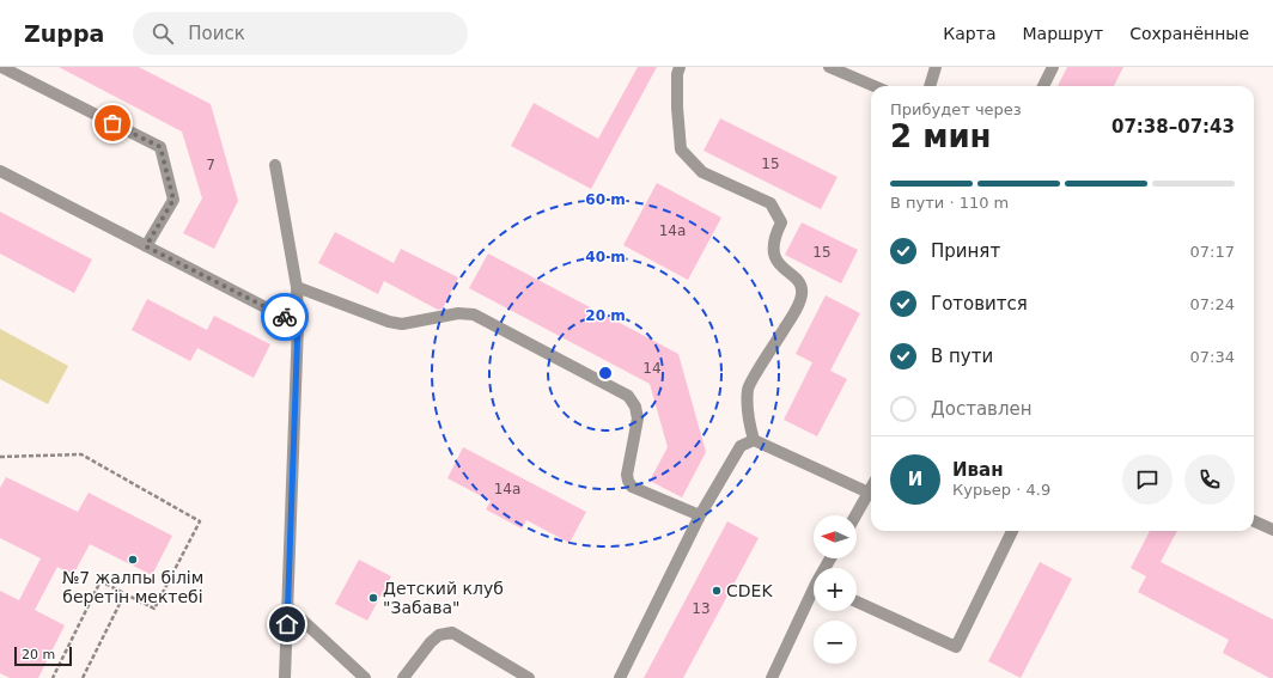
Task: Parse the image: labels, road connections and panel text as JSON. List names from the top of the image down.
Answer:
{
  "places": ["№7 жалпы білім беретін мектебі", "CDEK", "Детский клуб \"Забава\""],
  "house_numbers": [
    "15",
    "7",
    "14а",
    "15",
    "14",
    "14а",
    "13"
  ],
  "scale_bar": "20 m",
  "north": "left",
  "page": {
    "header": "Zuppa",
    "search": "Поиск",
    "nav": ["Карта", "Маршрут", "Сохранённые"],
    "heading": ["2 мин", "Прибудет через", "07:38–07:43"],
    "panel": ["Иван", "Курьер · 4.9"],
    "bar": "В пути · 110 m",
    "list": [
      ["Принят", "07:17"],
      ["Готовится", "07:24"],
      ["В пути", "07:34"],
      "Доставлен"
    ],
    "round": "И",
    "map_buttons": ["+", "−"],
    "scale": "20 m"
  },
  "rings": ["60 m", "40 m", "20 m"]
}
